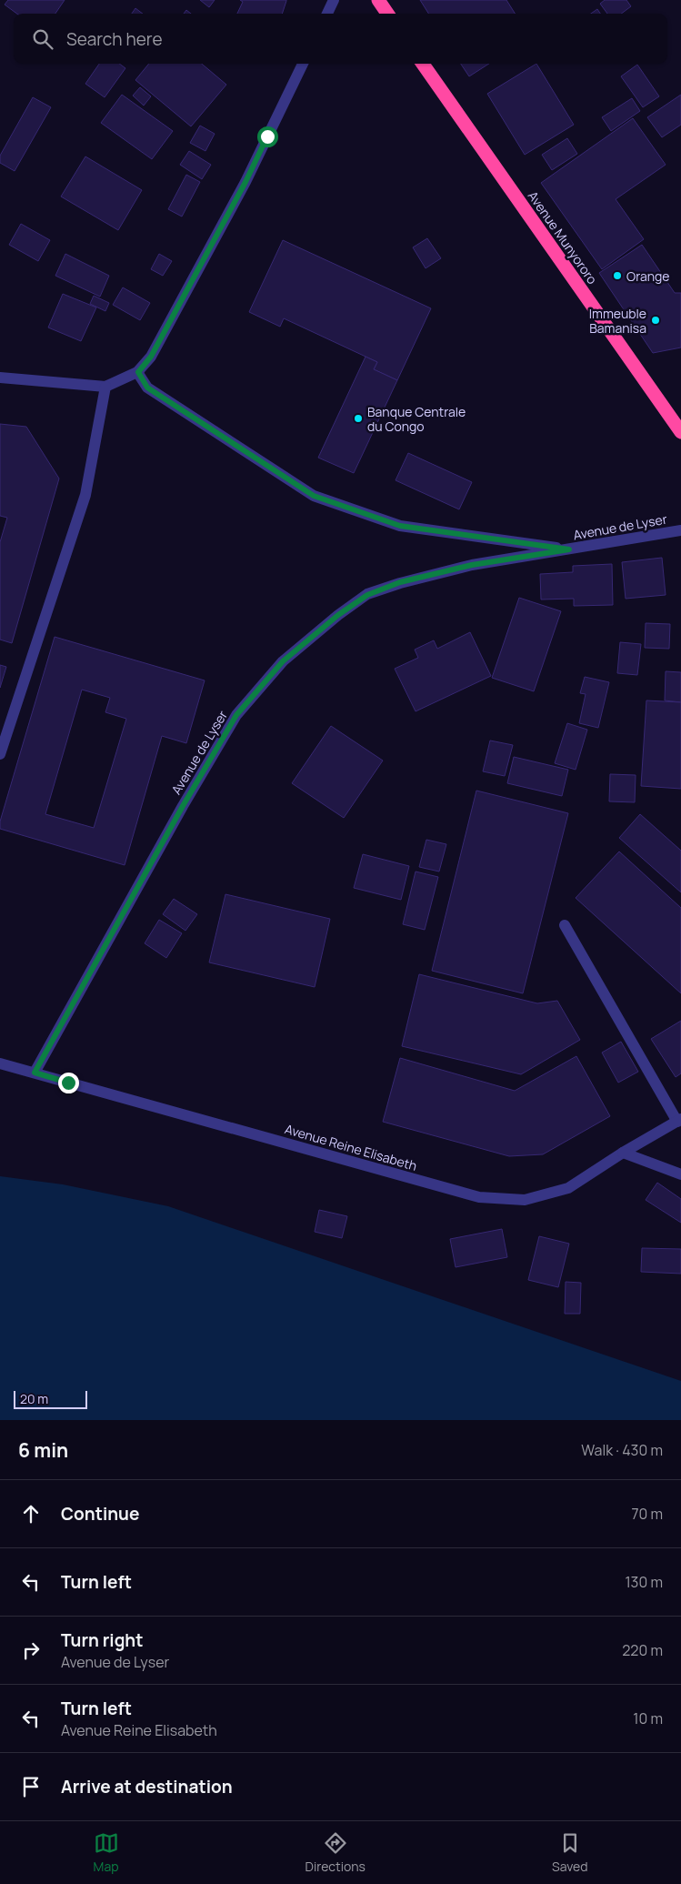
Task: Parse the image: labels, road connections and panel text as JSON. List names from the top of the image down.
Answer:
{
  "streets": {
    "highway": ["Avenue Munyororo"],
    "street": ["Avenue de Lyser", "Avenue Reine Elisabeth"]
  },
  "crossings": [
    ["Avenue de Lyser", "Avenue Reine Elisabeth"]
  ],
  "places": ["Orange", "Immeuble Bamanisa", "Banque Centrale du Congo"],
  "scale_bar": "20 m",
  "page": {
    "search": "Search here",
    "scale": "20 m",
    "heading": ["6 min", "Walk · 430 m"],
    "list": [
      ["Continue", "70 m"],
      ["Turn left", "130 m"],
      ["Turn right", "Avenue de Lyser", "220 m"],
      ["Turn left", "Avenue Reine Elisabeth", "10 m"],
      "Arrive at destination"
    ],
    "nav": ["Map", "Directions", "Saved"]
  }
}
